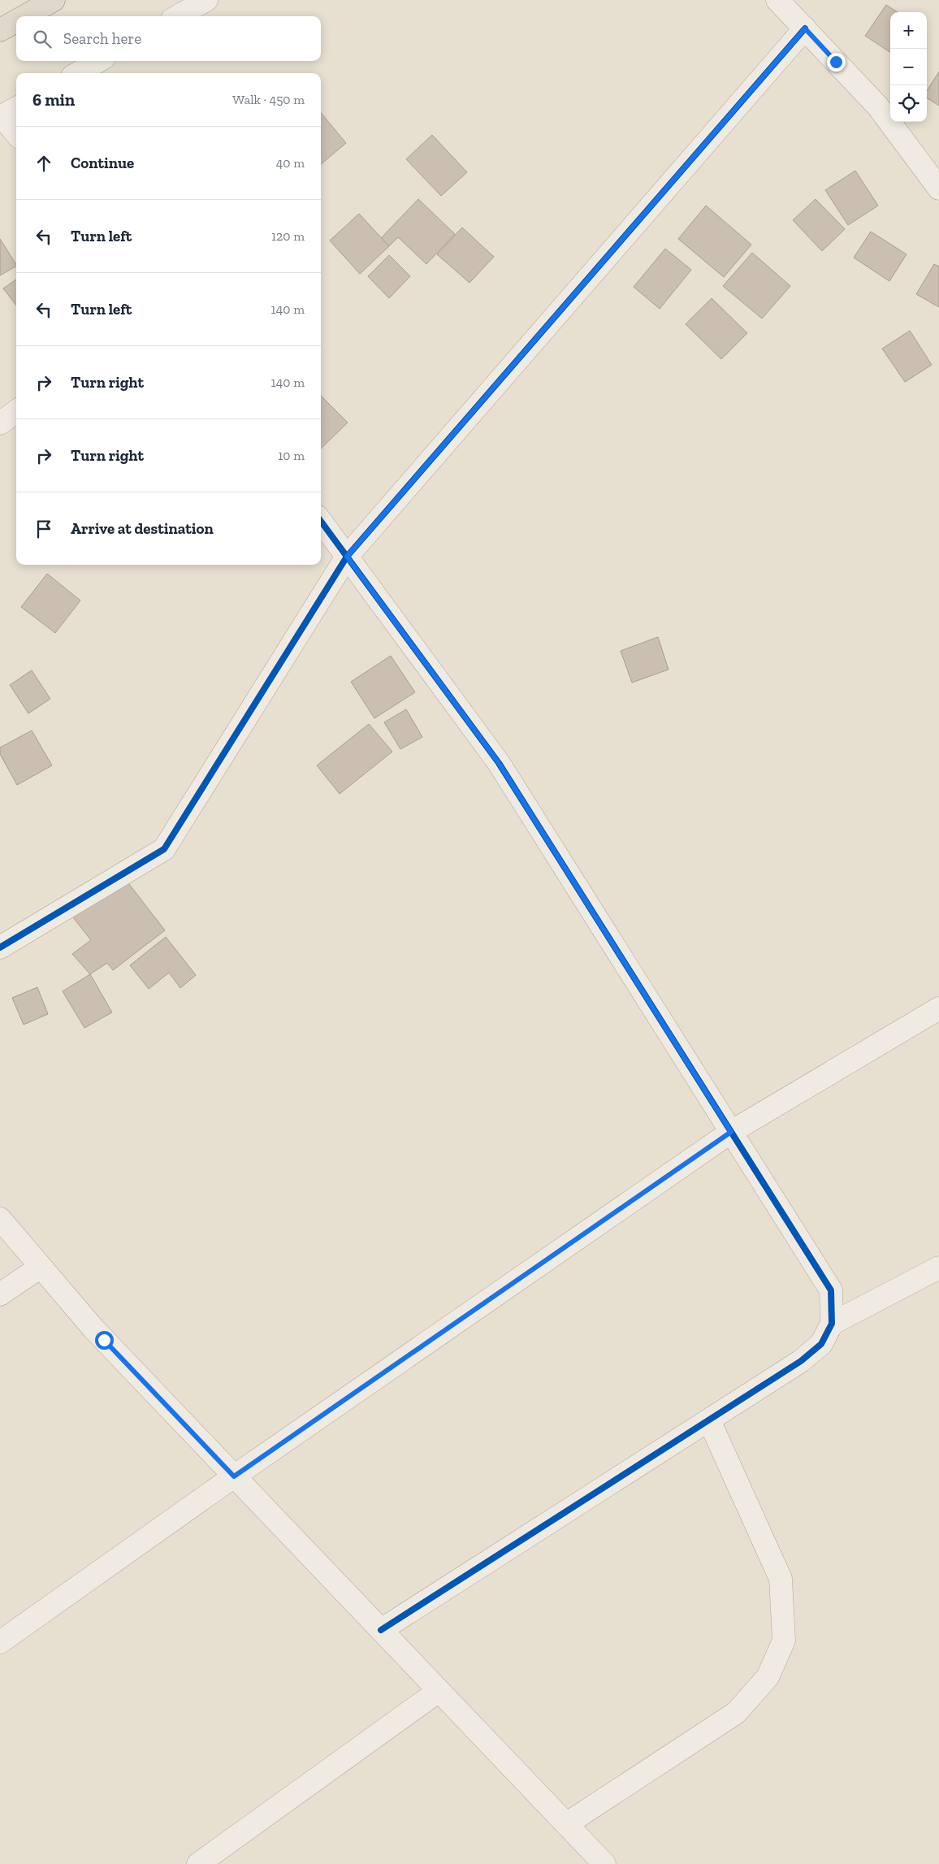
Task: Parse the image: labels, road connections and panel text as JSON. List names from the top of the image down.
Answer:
{
  "page": {
    "map_buttons": ["+", "−"],
    "search": "Search here",
    "heading": ["6 min", "Walk · 450 m"],
    "list": [
      ["Continue", "40 m"],
      ["Turn left", "120 m"],
      ["Turn left", "140 m"],
      ["Turn right", "140 m"],
      ["Turn right", "10 m"],
      "Arrive at destination"
    ]
  }
}
